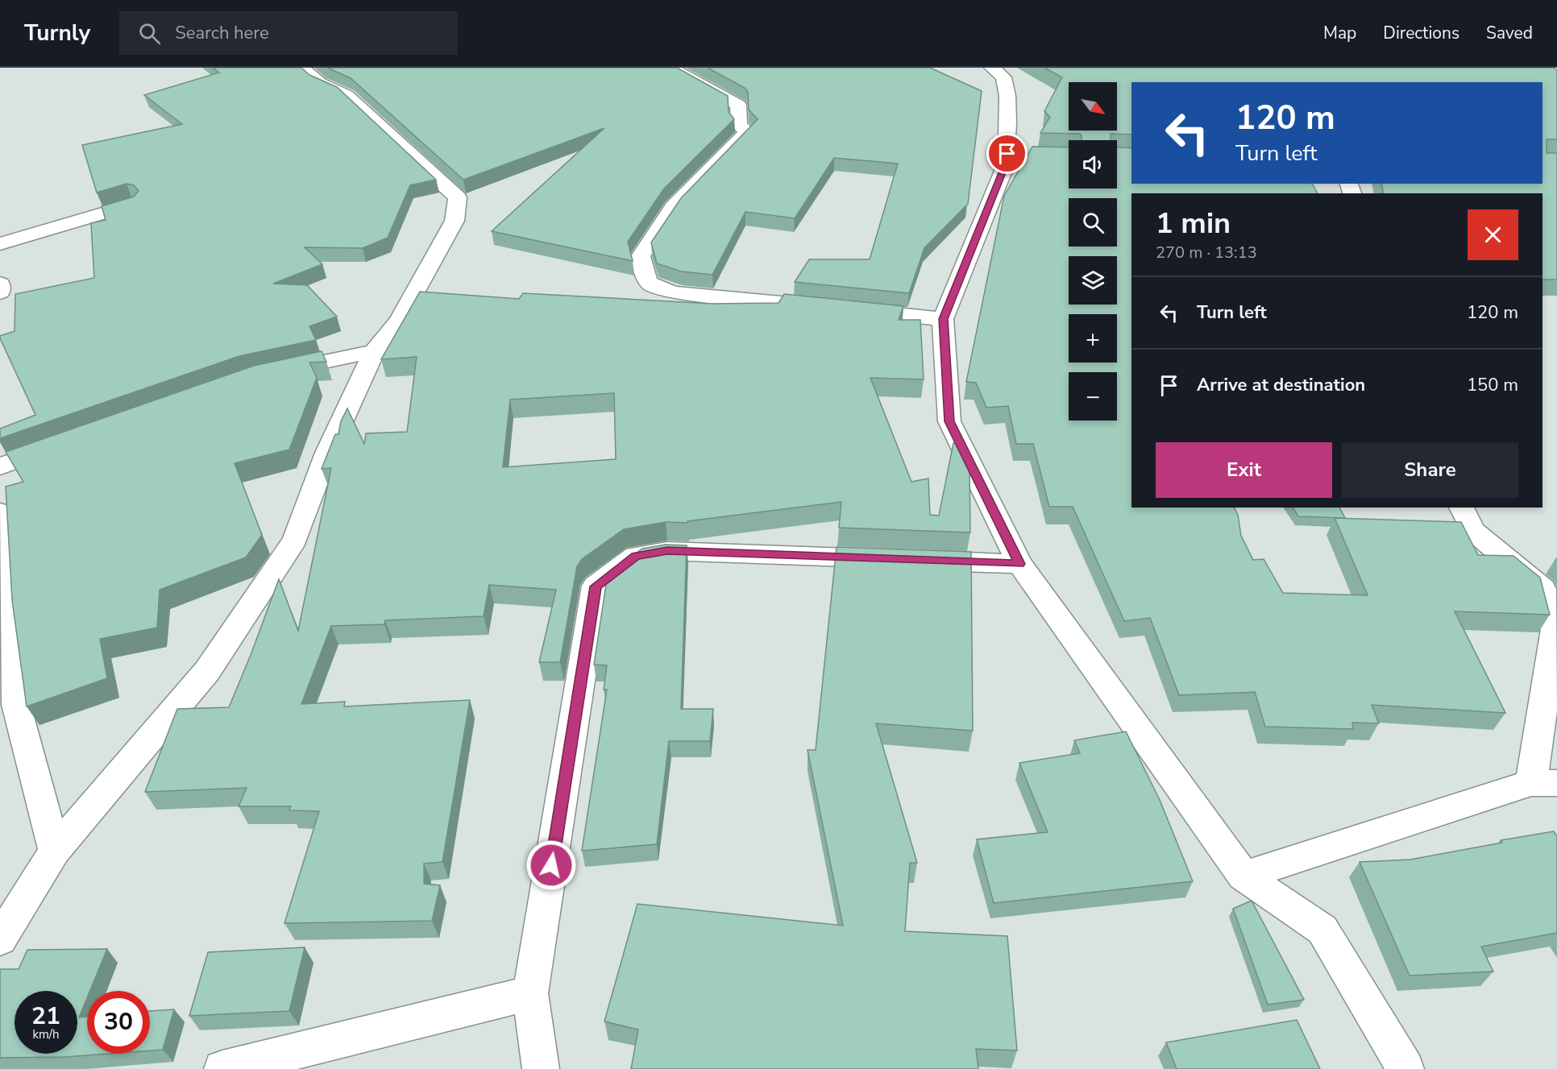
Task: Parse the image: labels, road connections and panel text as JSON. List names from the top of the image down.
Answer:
{
  "north": "bottom right",
  "page": {
    "header": "Turnly",
    "search": "Search here",
    "nav": ["Map", "Directions", "Saved"],
    "map_buttons": ["+", "−"],
    "turn": ["120 m", "Turn left"],
    "heading": ["1 min", "270 m · 13:13"],
    "list": [
      {
        "name": "Turn left",
        "value": "120 m"
      },
      {
        "name": "Arrive at destination",
        "value": "150 m"
      }
    ],
    "buttons": ["Exit", "Share"],
    "speed": "21 km/h",
    "limit": "30"
  }
}
